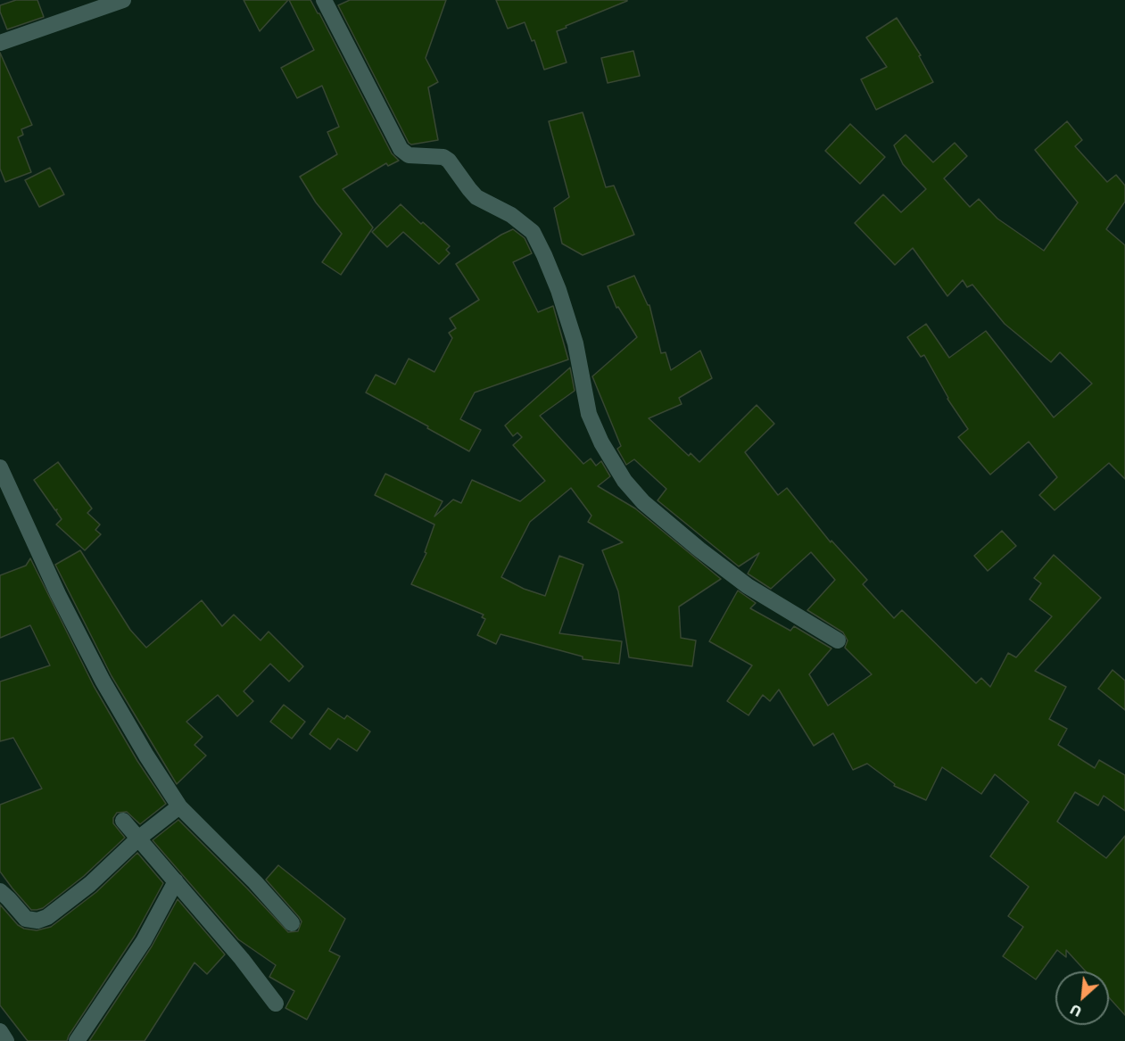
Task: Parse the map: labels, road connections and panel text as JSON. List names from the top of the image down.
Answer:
{
  "north": "bottom left"
}
